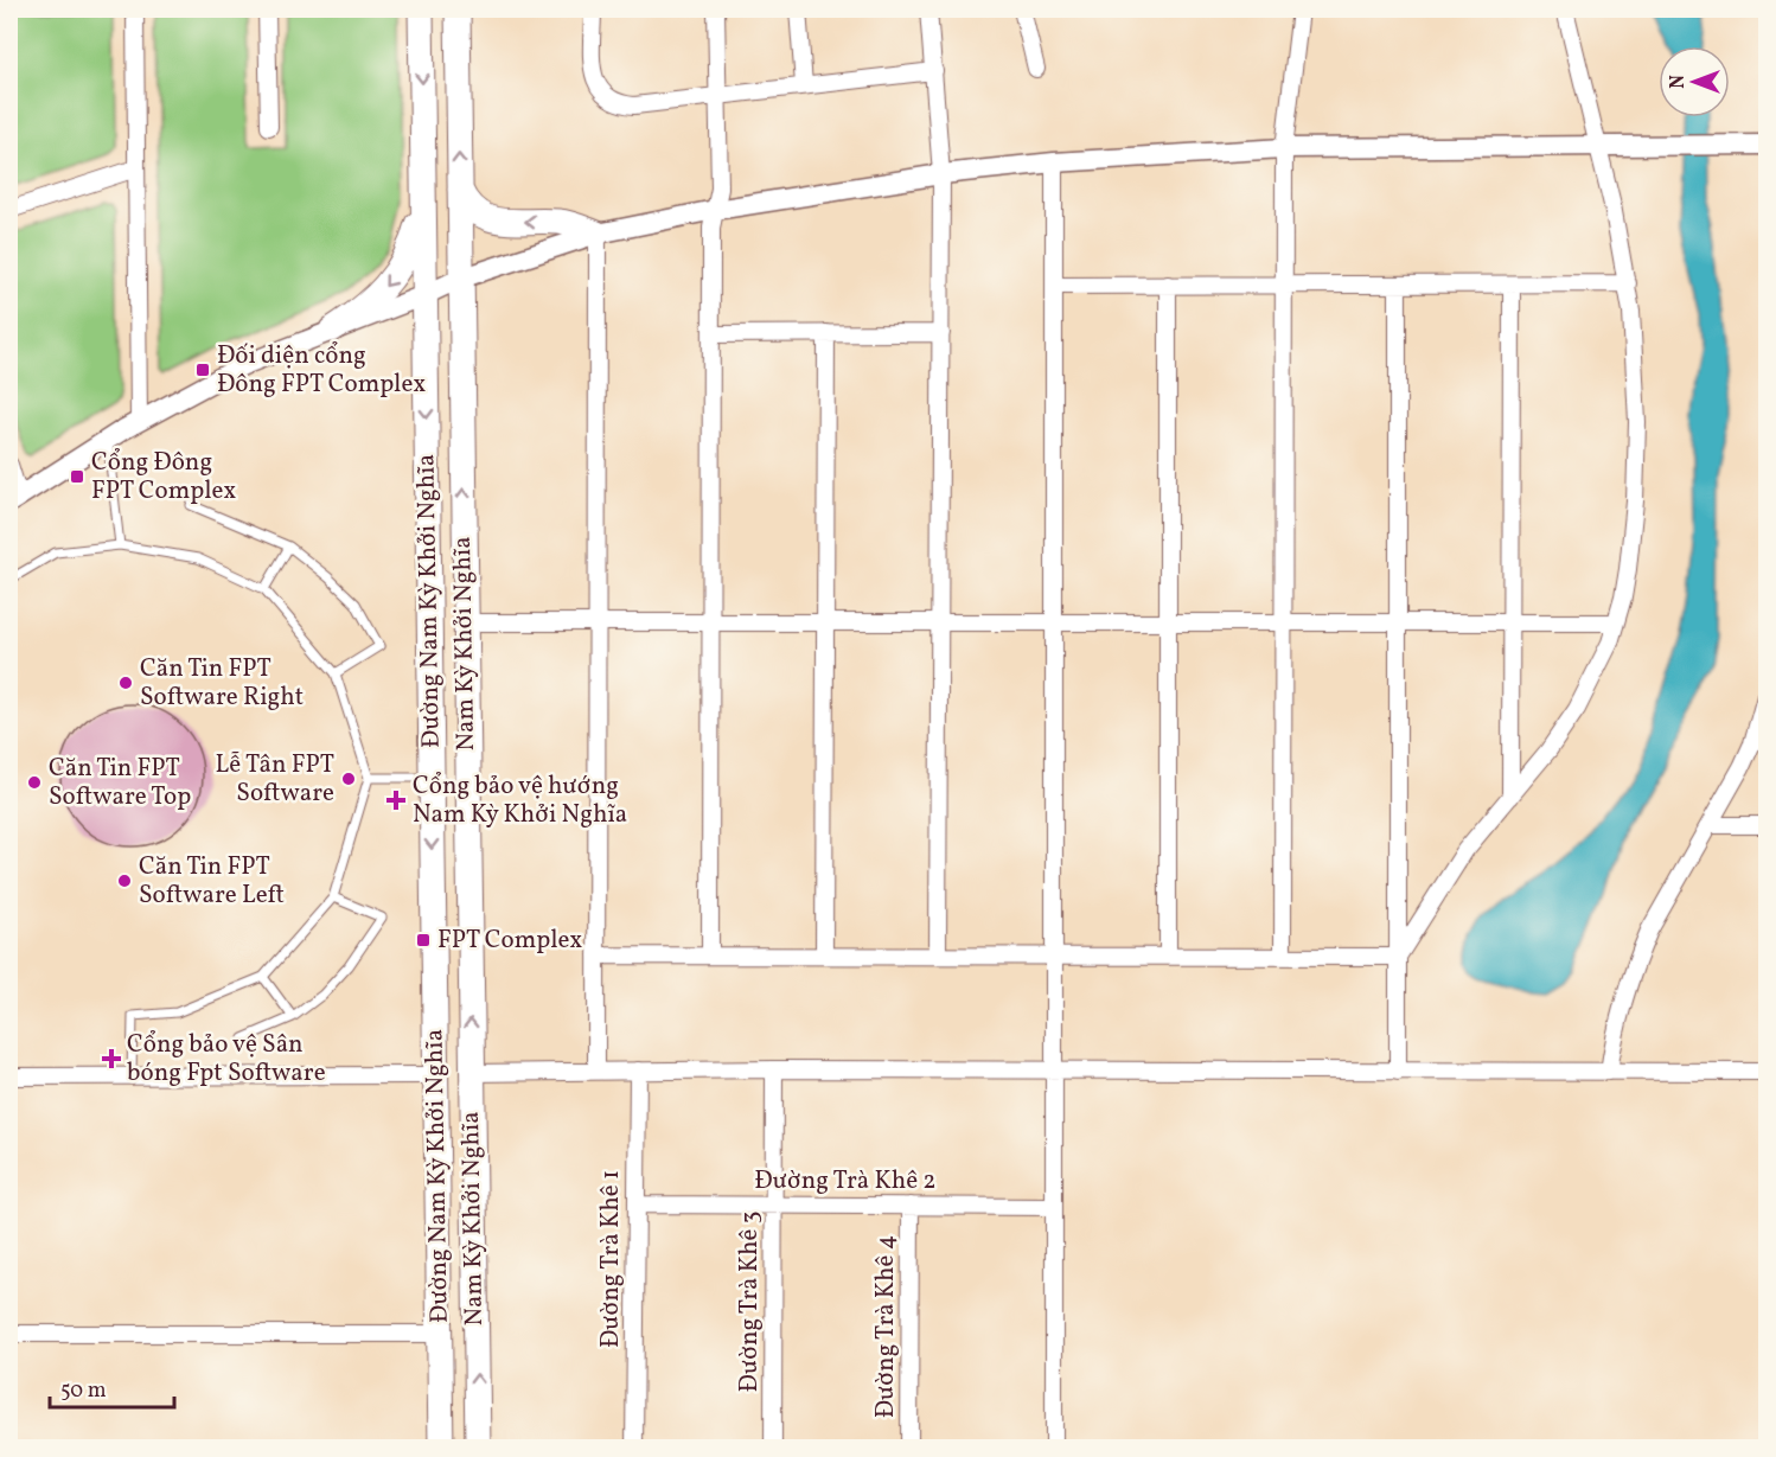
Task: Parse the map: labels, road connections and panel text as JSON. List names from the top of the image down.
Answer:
{
  "streets": {
    "main road": ["Đường Nam Kỳ Khởi Nghĩa", "Nam Kỳ Khởi Nghĩa"],
    "street": [
      "Đường Trà Khê 2",
      "Đường Trà Khê 1",
      "Đường Trà Khê 3",
      "Đường Trà Khê 4"
    ]
  },
  "crossings": [
    ["Đường Trà Khê 2", "Đường Trà Khê 1"],
    ["Đường Trà Khê 2", "Đường Trà Khê 3"],
    ["Đường Trà Khê 2", "Đường Trà Khê 4"]
  ],
  "one_way": ["Đường Nam Kỳ Khởi Nghĩa", "Nam Kỳ Khởi Nghĩa"],
  "places": {
    "transit": ["Đối diện cổng Đông FPT Complex", "Cổng Đông FPT Complex", "FPT Complex"],
    "other": [
      "Căn Tin FPT Software Right",
      "Lễ Tân FPT Software",
      "Căn Tin FPT Software Top",
      "Căn Tin FPT Software Left"
    ],
    "health": ["Cổng bảo vệ hướng Nam Kỳ Khởi Nghĩa", "Cổng bảo vệ Sân bóng Fpt Software"]
  },
  "scale_bar": "50 m",
  "north": "left"
}
